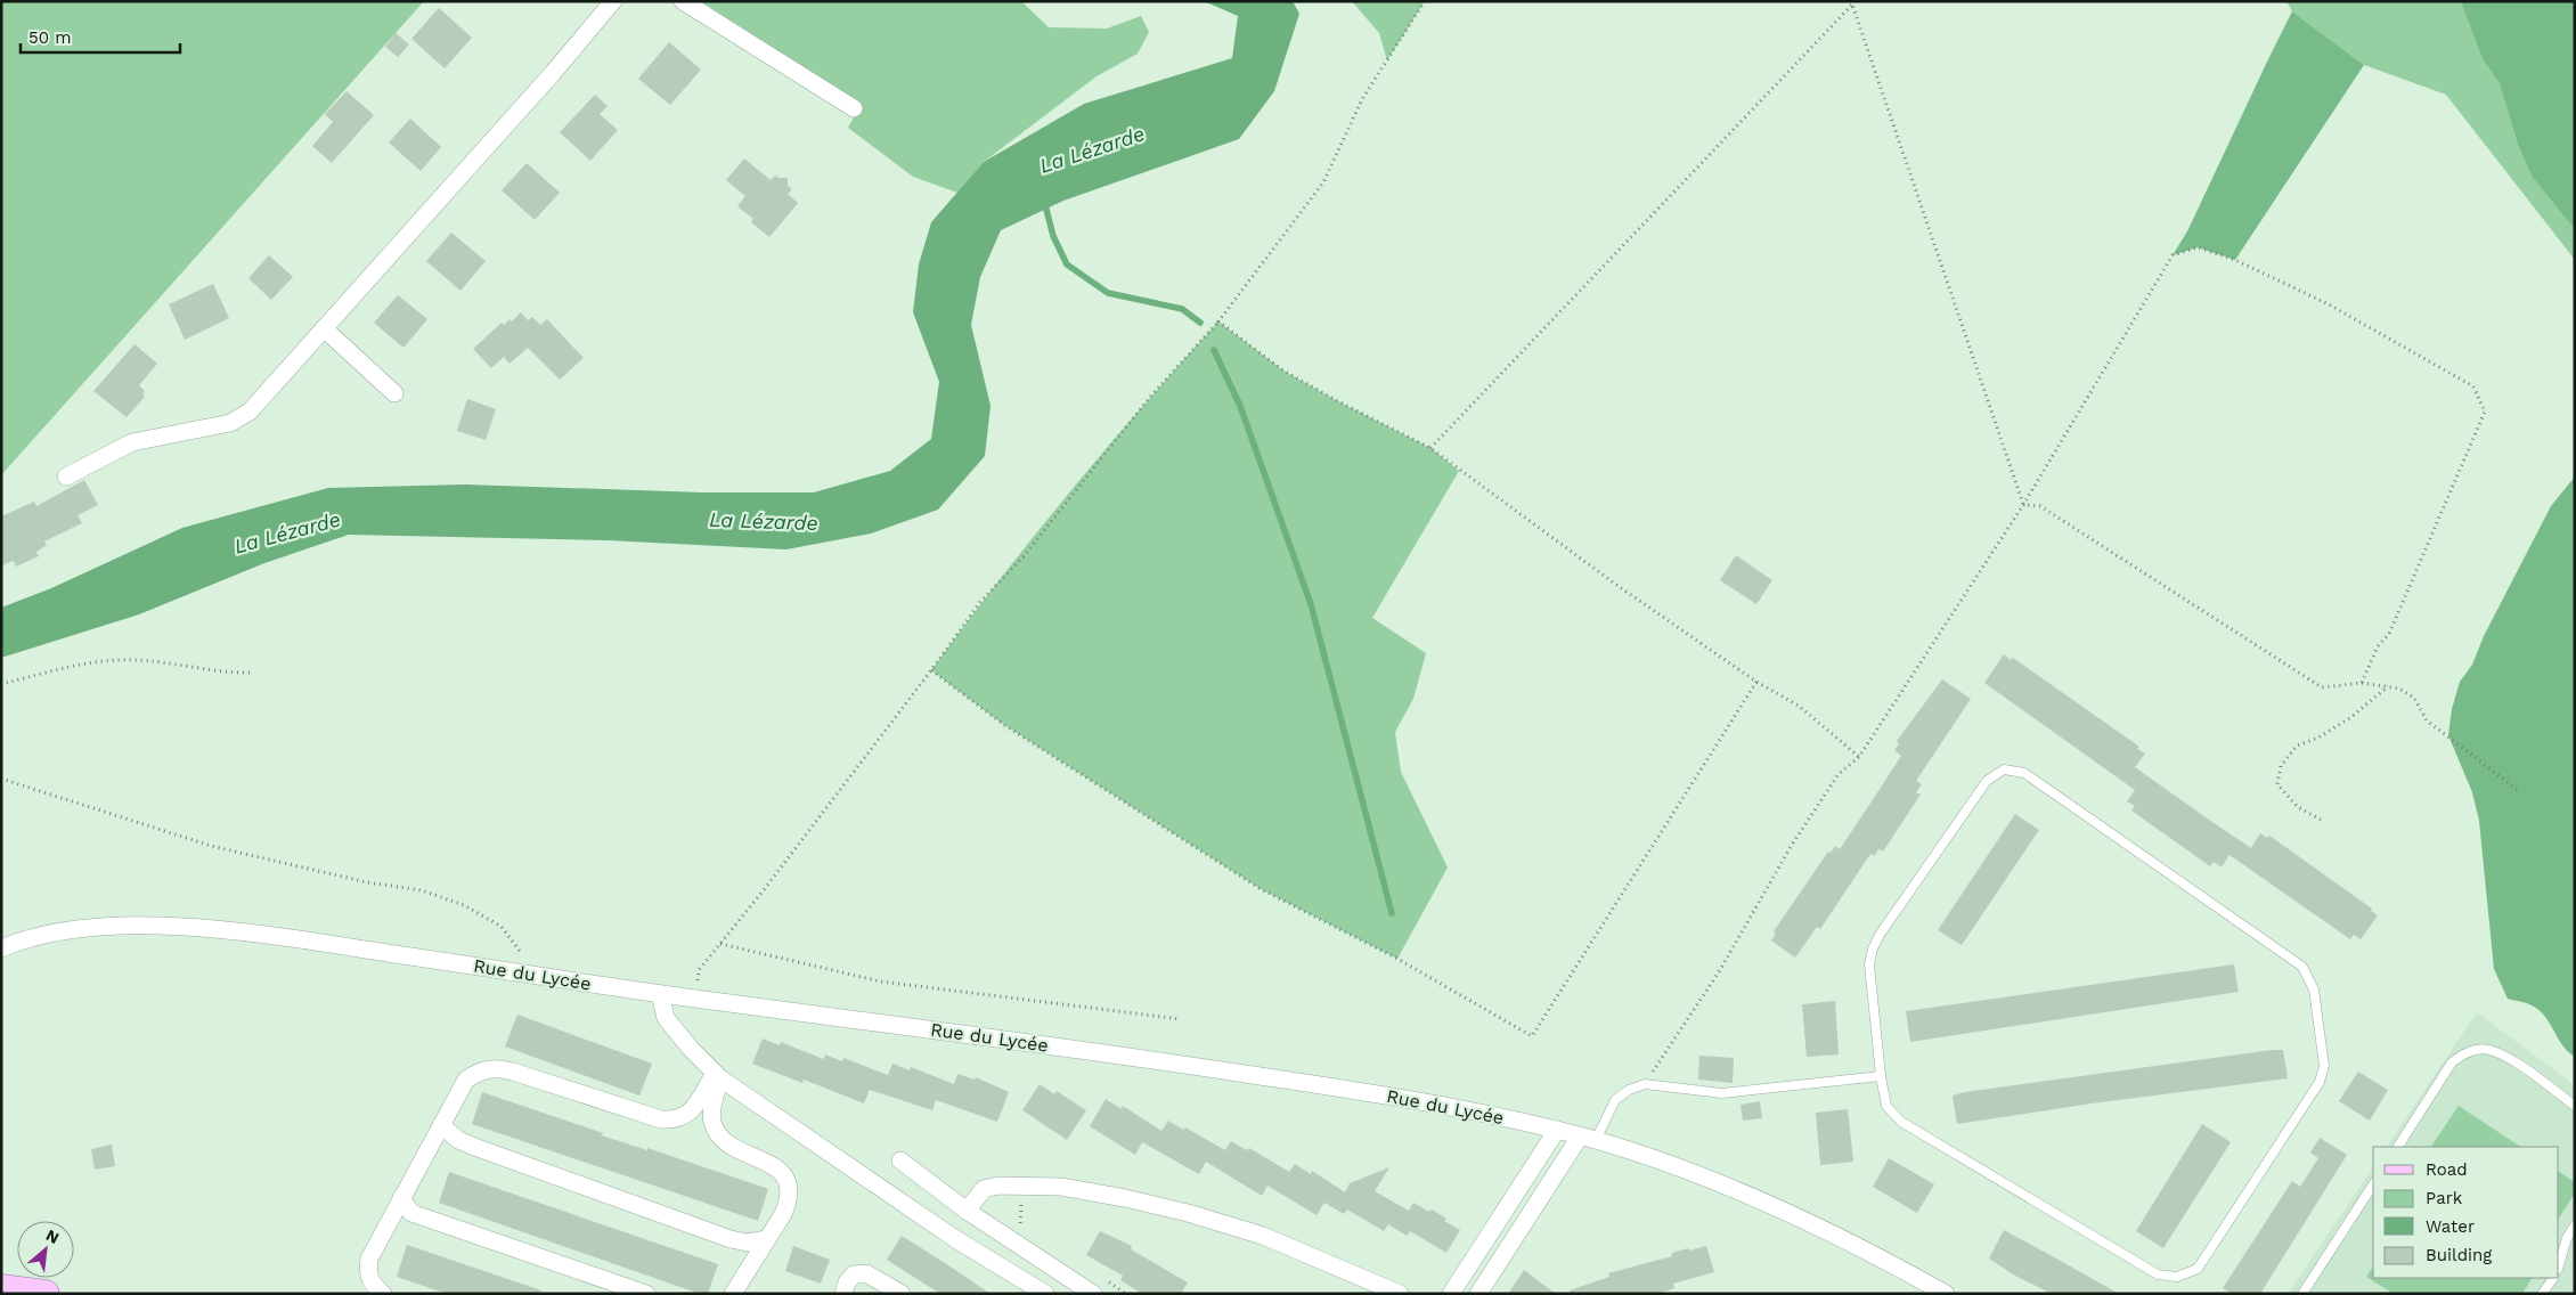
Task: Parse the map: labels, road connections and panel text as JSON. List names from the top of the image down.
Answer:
{
  "streets": {
    "street": ["Rue du Lycée"]
  },
  "water": ["La Lézarde"],
  "legend": [
    "Road",
    "Park",
    "Water",
    "Building"
  ],
  "scale_bar": "50 m",
  "north": "top right"
}
